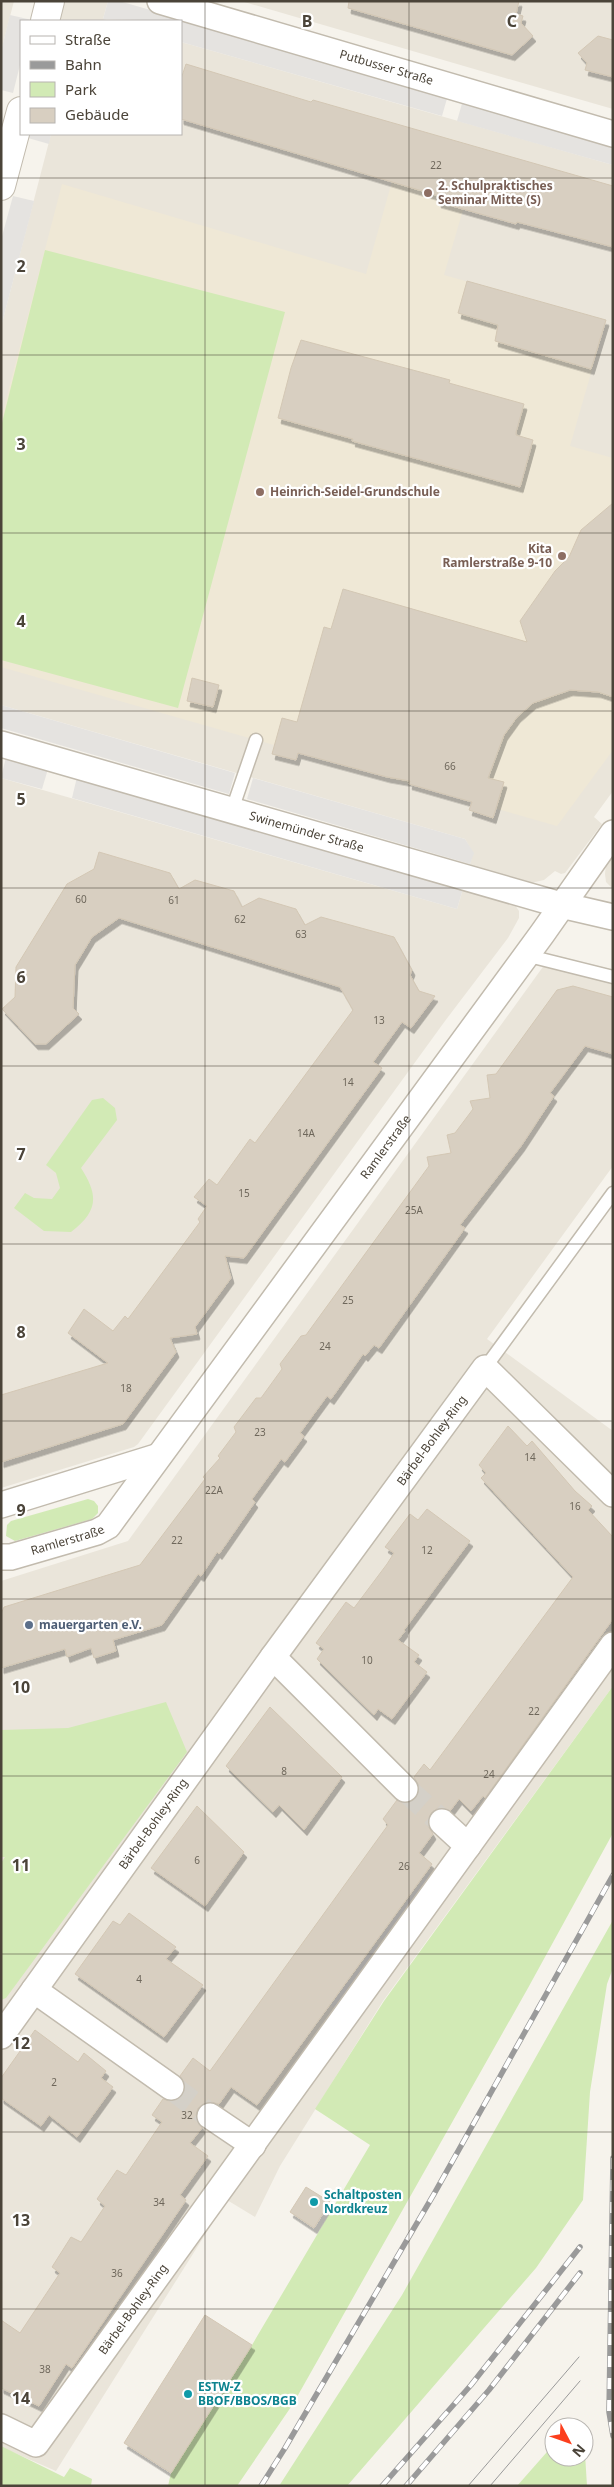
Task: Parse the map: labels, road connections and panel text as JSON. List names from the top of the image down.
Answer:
{
  "streets": {
    "street": [
      "Putbusser Straße",
      "Swinemünder Straße",
      "Ramlerstraße",
      "Bärbel-Bohley-Ring"
    ]
  },
  "crossings": [
    ["Swinemünder Straße", "Ramlerstraße"]
  ],
  "places": [
    "2. Schulpraktisches Seminar Mitte (S)",
    "Heinrich-Seidel-Grundschule",
    "Kita Ramlerstraße 9-10",
    "mauergarten e.V.",
    "Schaltposten Nordkreuz",
    "ESTW-Z BBOF/BBOS/BGB"
  ],
  "house_numbers": [
    "22",
    "66",
    "60",
    "61",
    "62",
    "63",
    "13",
    "14",
    "14A",
    "15",
    "25A",
    "25",
    "24",
    "18",
    "23",
    "14",
    "22A",
    "16",
    "22",
    "12",
    "10",
    "22",
    "8",
    "24",
    "6",
    "26",
    "4",
    "2",
    "32",
    "34",
    "36",
    "38"
  ],
  "legend": [
    "Straße",
    "Bahn",
    "Park",
    "Gebäude"
  ],
  "north": "bottom right",
  "grid": {
    "columns": ["B", "C"],
    "rows": [
      "2",
      "3",
      "4",
      "5",
      "6",
      "7",
      "8",
      "9",
      "10",
      "11",
      "12",
      "13",
      "14"
    ]
  }
}
